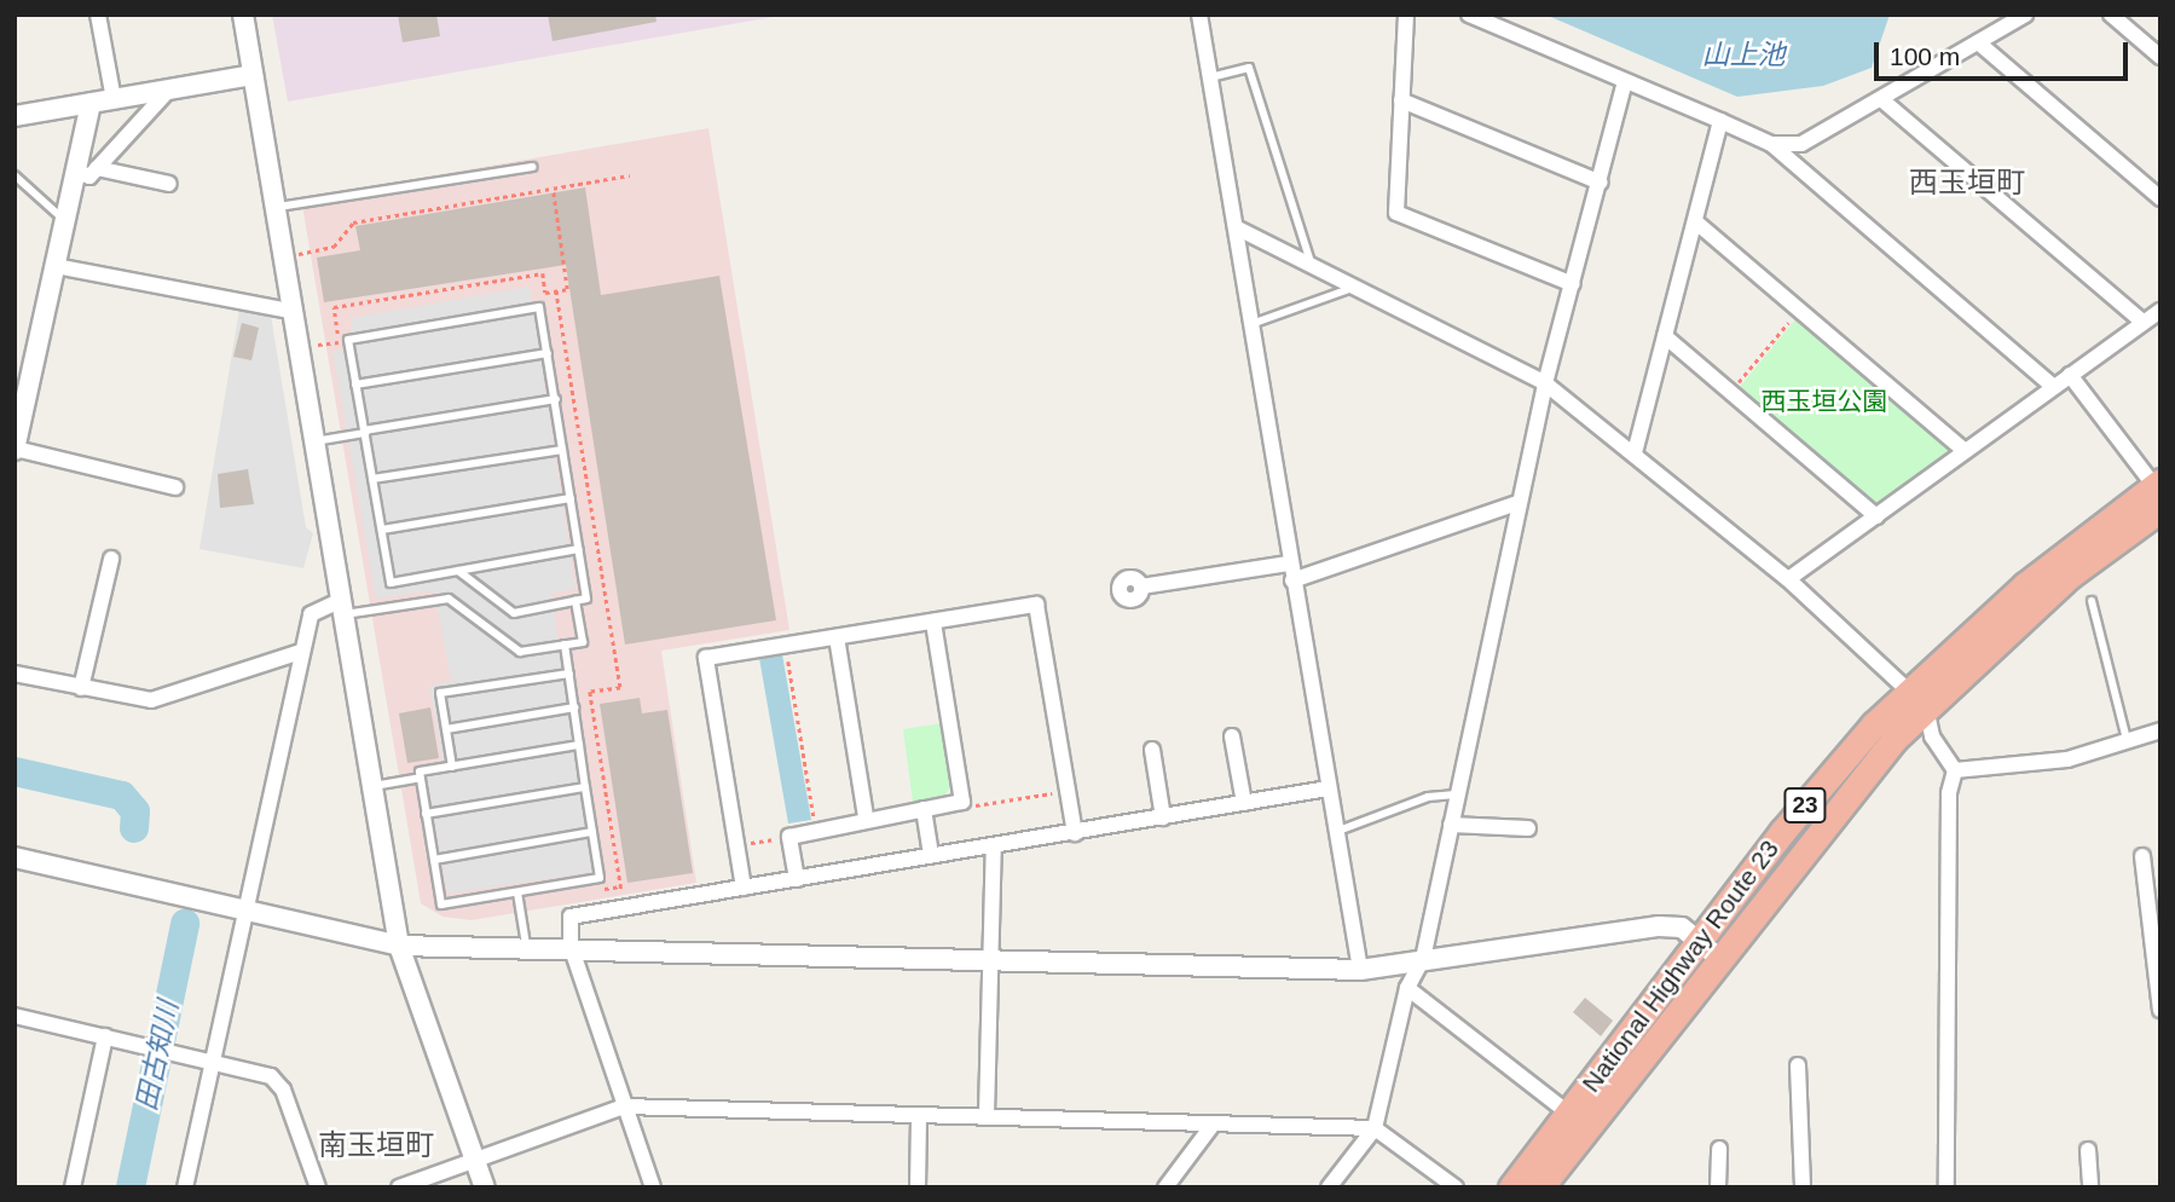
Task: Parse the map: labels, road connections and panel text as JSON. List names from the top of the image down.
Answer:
{
  "streets": {
    "highway": ["23", "National Highway Route 23"]
  },
  "districts": ["西玉垣町", "南玉垣町"],
  "water": ["山上池", "田古知川"],
  "parks": ["西玉垣公園"],
  "scale_bar": "100 m"
}
